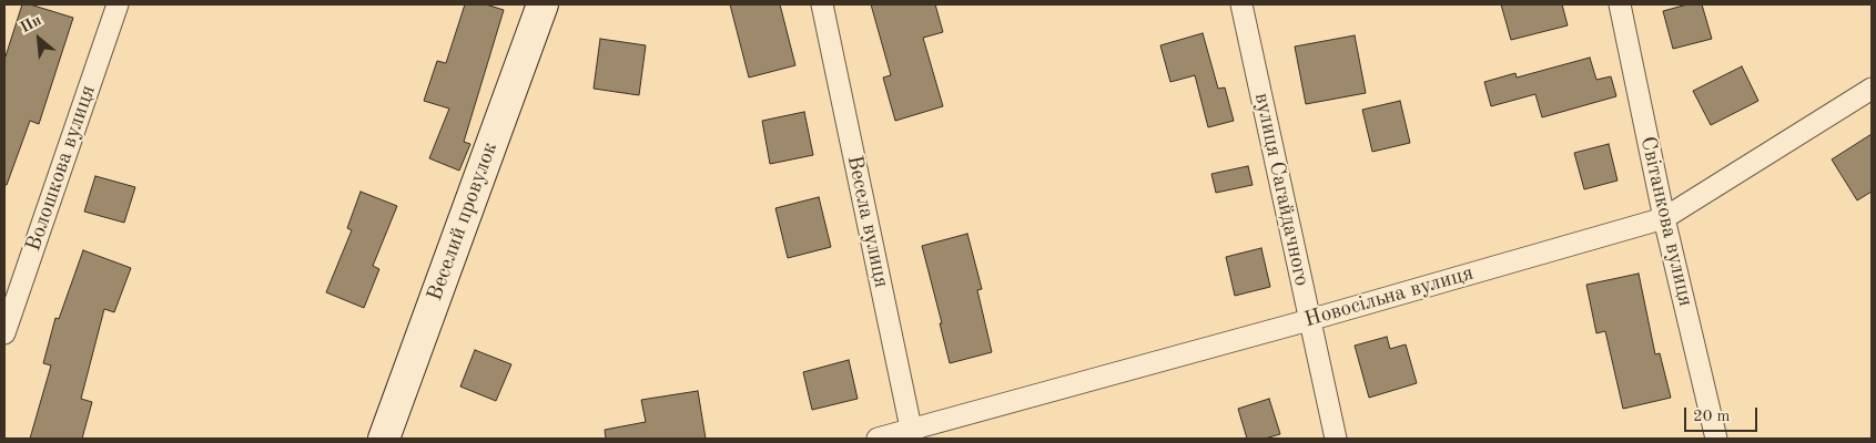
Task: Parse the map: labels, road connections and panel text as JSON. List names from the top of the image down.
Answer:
{
  "streets": {
    "street": [
      "Волошкова вулиця",
      "вулиця Сагайдачного",
      "Веселий провулок",
      "Весела вулиця",
      "Світанкова вулиця",
      "Новосільна вулиця"
    ]
  },
  "crossings": [
    ["вулиця Сагайдачного", "Новосільна вулиця"],
    ["Весела вулиця", "Новосільна вулиця"],
    ["Світанкова вулиця", "Новосільна вулиця"]
  ],
  "scale_bar": "20 m",
  "north": "top left"
}
